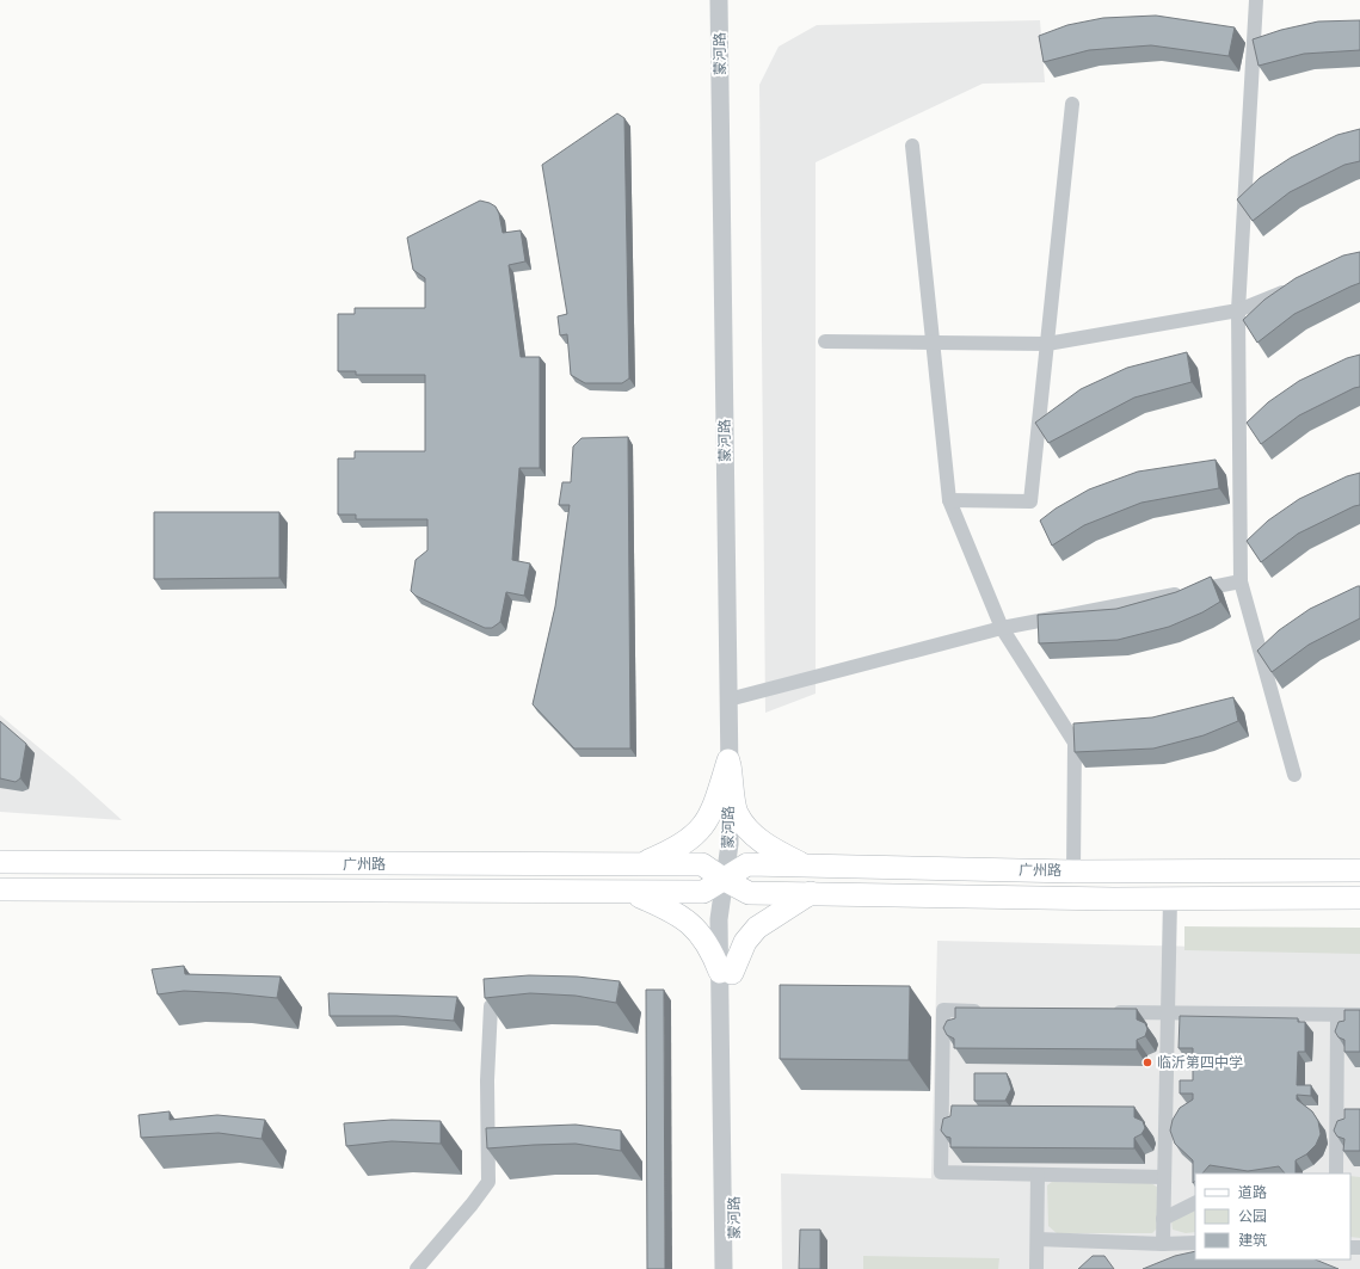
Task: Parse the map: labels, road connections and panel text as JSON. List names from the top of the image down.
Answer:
{
  "streets": {
    "main road": ["广州路"],
    "street": ["蒙河路"]
  },
  "crossings": [
    ["蒙河路", "广州路"]
  ],
  "places": ["临沂第四中学"],
  "legend": ["道路", "公园", "建筑"]
}
